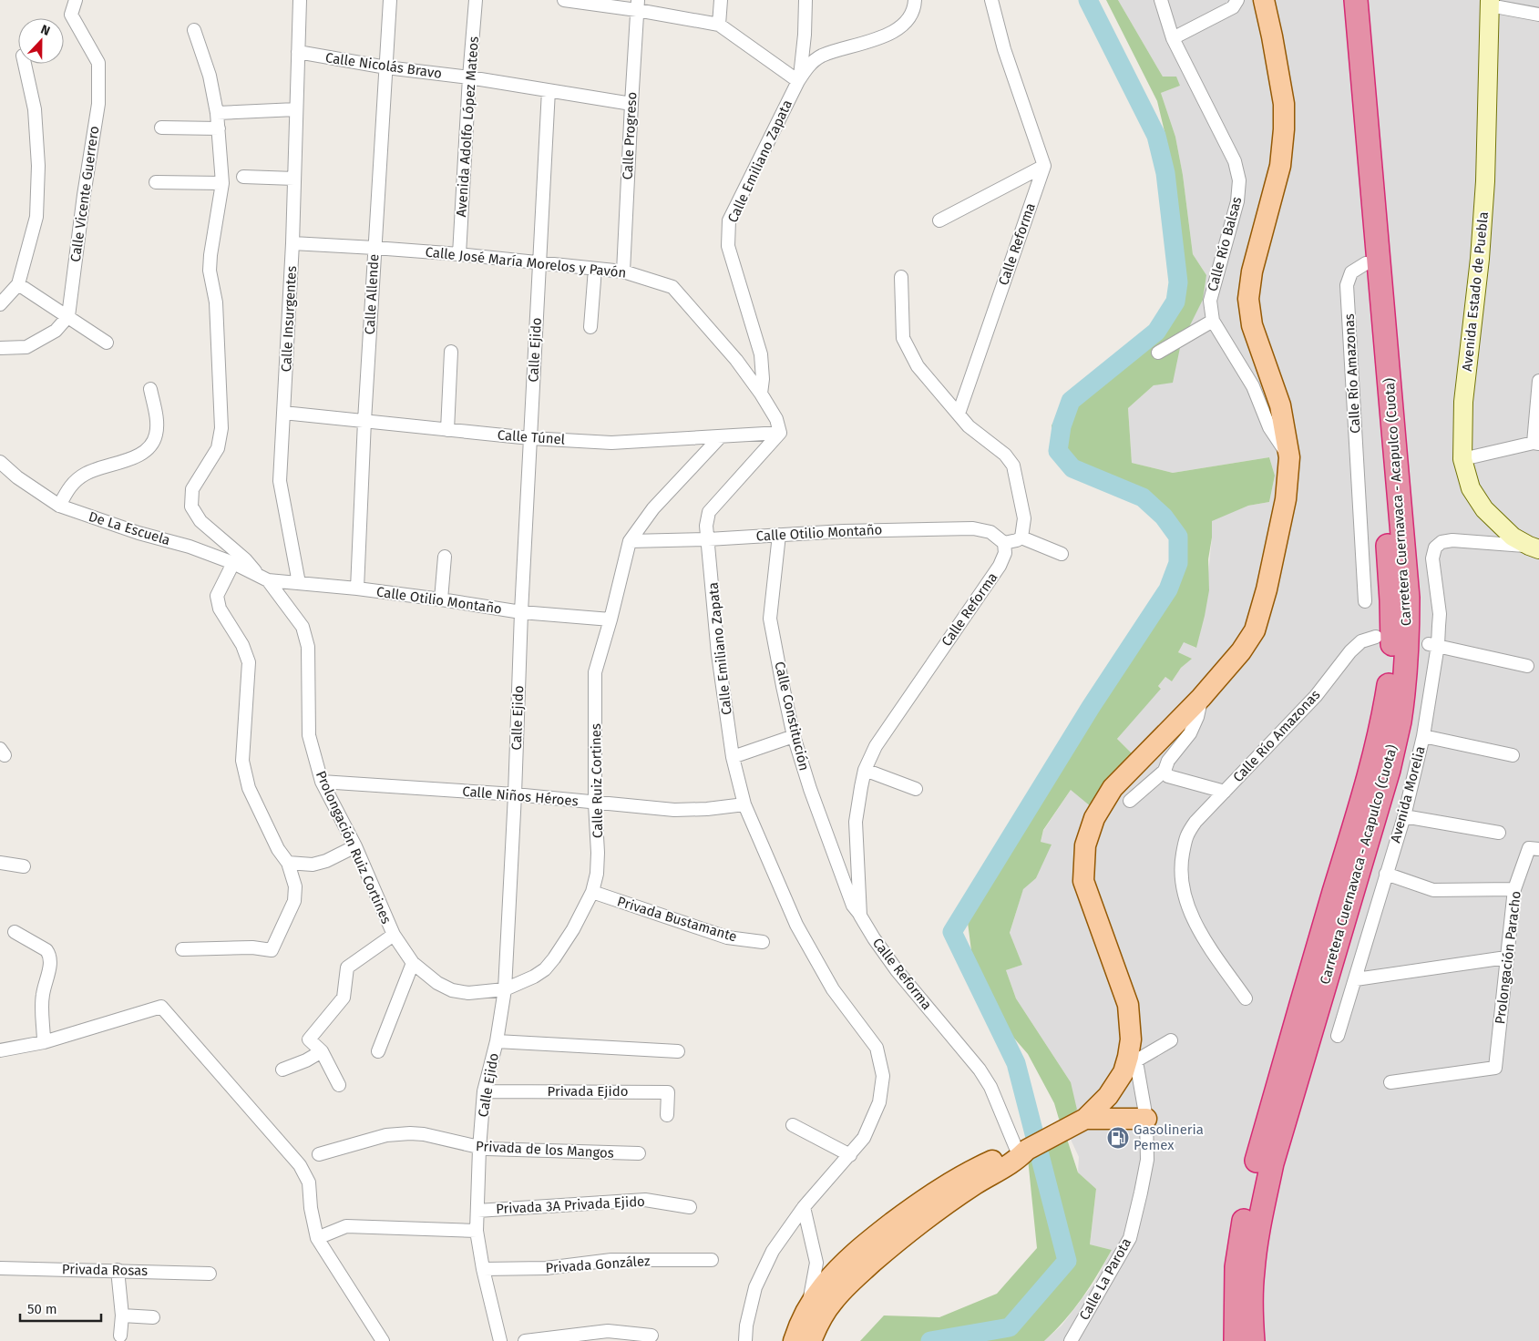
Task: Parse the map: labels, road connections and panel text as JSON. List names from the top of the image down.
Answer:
{
  "streets": {
    "highway": ["Carretera Cuernavaca - Acapulco (Cuota)"],
    "street": [
      "Calle Nicolás Bravo",
      "Avenida Adolfo López Mateos",
      "Calle Progreso",
      "Calle Emiliano Zapata",
      "Calle Vicente Guerrero",
      "Calle Reforma",
      "Calle Río Balsas",
      "Calle José María Morelos y Pavón",
      "Avenida Estado de Puebla",
      "Calle Allende",
      "Calle Insurgentes",
      "Calle Ejido",
      "Calle Río Amazonas",
      "Calle Túnel",
      "De La Escuela",
      "Calle Otilio Montaño",
      "Calle Constitución",
      "Calle Ruiz Cortines",
      "Avenida Morelia",
      "Calle Niños Héroes",
      "Prolongación Ruiz Cortines",
      "Privada Bustamante",
      "Prolongación Paracho",
      "Privada Ejido",
      "Privada de los Mangos",
      "Privada 3A Privada Ejido",
      "Privada González",
      "Privada Rosas",
      "Calle La Parota"
    ]
  },
  "crossings": [
    ["Calle Nicolás Bravo", "Avenida Adolfo López Mateos"],
    ["Calle Nicolás Bravo", "Calle Progreso"],
    ["Calle Nicolás Bravo", "Calle Allende"],
    ["Calle Nicolás Bravo", "Calle Insurgentes"],
    ["Calle Nicolás Bravo", "Calle Ejido"],
    ["Avenida Adolfo López Mateos", "Calle José María Morelos y Pavón"],
    ["Calle Progreso", "Calle José María Morelos y Pavón"],
    ["Calle Emiliano Zapata", "Calle José María Morelos y Pavón"],
    ["Calle Emiliano Zapata", "Calle Túnel"],
    ["Calle Emiliano Zapata", "Calle Otilio Montaño"],
    ["Calle Emiliano Zapata", "Calle Niños Héroes"],
    ["Calle Reforma", "Calle Otilio Montaño"],
    ["Calle Reforma", "Calle Constitución"],
    ["Calle José María Morelos y Pavón", "Calle Allende"],
    ["Calle José María Morelos y Pavón", "Calle Insurgentes"],
    ["Calle José María Morelos y Pavón", "Calle Ejido"],
    ["Avenida Estado de Puebla", "Avenida Morelia"],
    ["Calle Allende", "Calle Túnel"],
    ["Calle Allende", "Calle Otilio Montaño"],
    ["Calle Insurgentes", "Calle Túnel"],
    ["Calle Insurgentes", "Calle Otilio Montaño"],
    ["Calle Ejido", "Calle Túnel"],
    ["Calle Ejido", "Calle Otilio Montaño"],
    ["Calle Ejido", "Calle Ruiz Cortines"],
    ["Calle Ejido", "Calle Niños Héroes"],
    ["Calle Ejido", "Privada Ejido"],
    ["Calle Ejido", "Privada de los Mangos"],
    ["Calle Ejido", "Privada 3A Privada Ejido"],
    ["Calle Ejido", "Privada González"],
    ["Calle Río Amazonas", "Carretera Cuernavaca - Acapulco (Cuota)"],
    ["Calle Túnel", "Calle Ruiz Cortines"],
    ["De La Escuela", "Calle Otilio Montaño"],
    ["De La Escuela", "Prolongación Ruiz Cortines"],
    ["Calle Otilio Montaño", "Calle Constitución"],
    ["Calle Otilio Montaño", "Calle Ruiz Cortines"],
    ["Calle Otilio Montaño", "Prolongación Ruiz Cortines"],
    ["Calle Ruiz Cortines", "Calle Niños Héroes"],
    ["Calle Ruiz Cortines", "Prolongación Ruiz Cortines"],
    ["Calle Ruiz Cortines", "Privada Bustamante"],
    ["Calle Niños Héroes", "Prolongación Ruiz Cortines"]
  ],
  "places": {
    "fuel station": ["Gasolineria Pemex"]
  },
  "scale_bar": "50 m",
  "north": "top"
}
